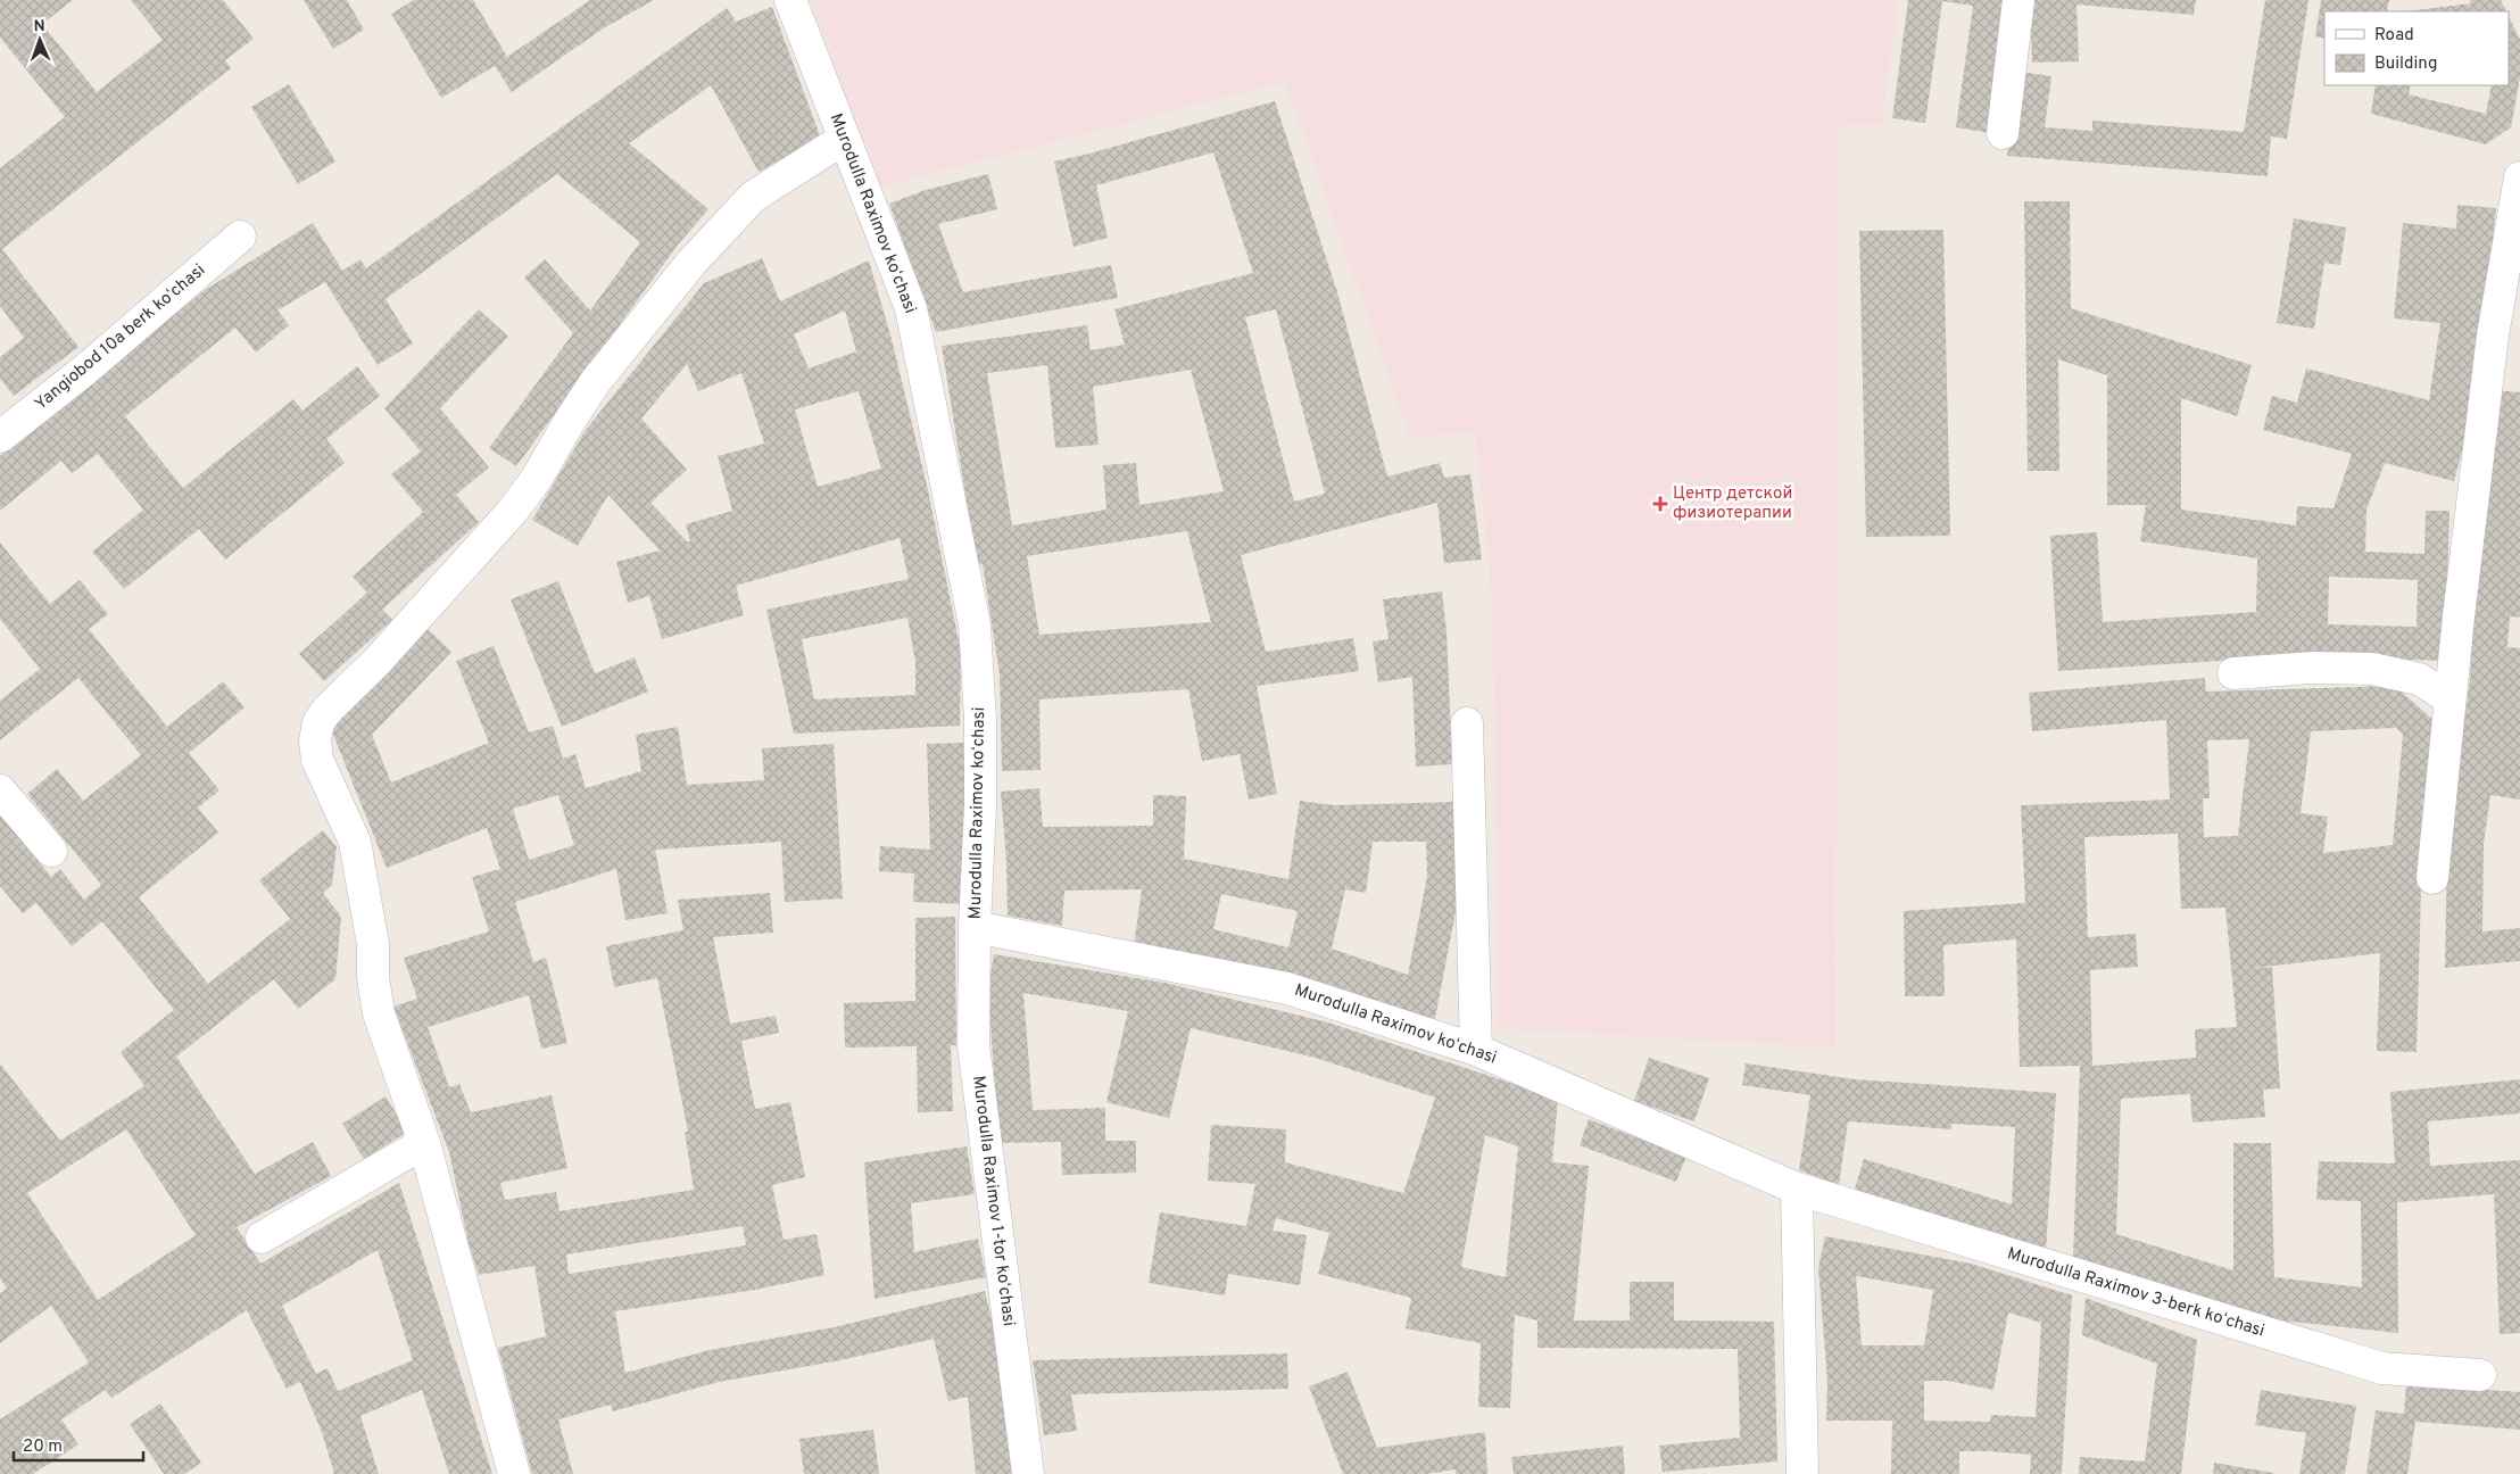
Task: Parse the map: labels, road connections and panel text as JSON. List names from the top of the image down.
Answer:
{
  "streets": {
    "street": [
      "Murodulla Raximov koʻchasi",
      "Yangiobod 10a berk koʻchasi",
      "Murodulla Raximov 1-tor koʻchasi",
      "Murodulla Raximov 3-berk koʻchasi"
    ]
  },
  "crossings": [
    ["Murodulla Raximov koʻchasi", "Murodulla Raximov 1-tor koʻchasi"],
    ["Murodulla Raximov koʻchasi", "Murodulla Raximov 3-berk koʻchasi"]
  ],
  "places": {
    "health": ["Центр детской физиотерапии"]
  },
  "legend": ["Road", "Building"],
  "scale_bar": "20 m",
  "north": "top"
}
